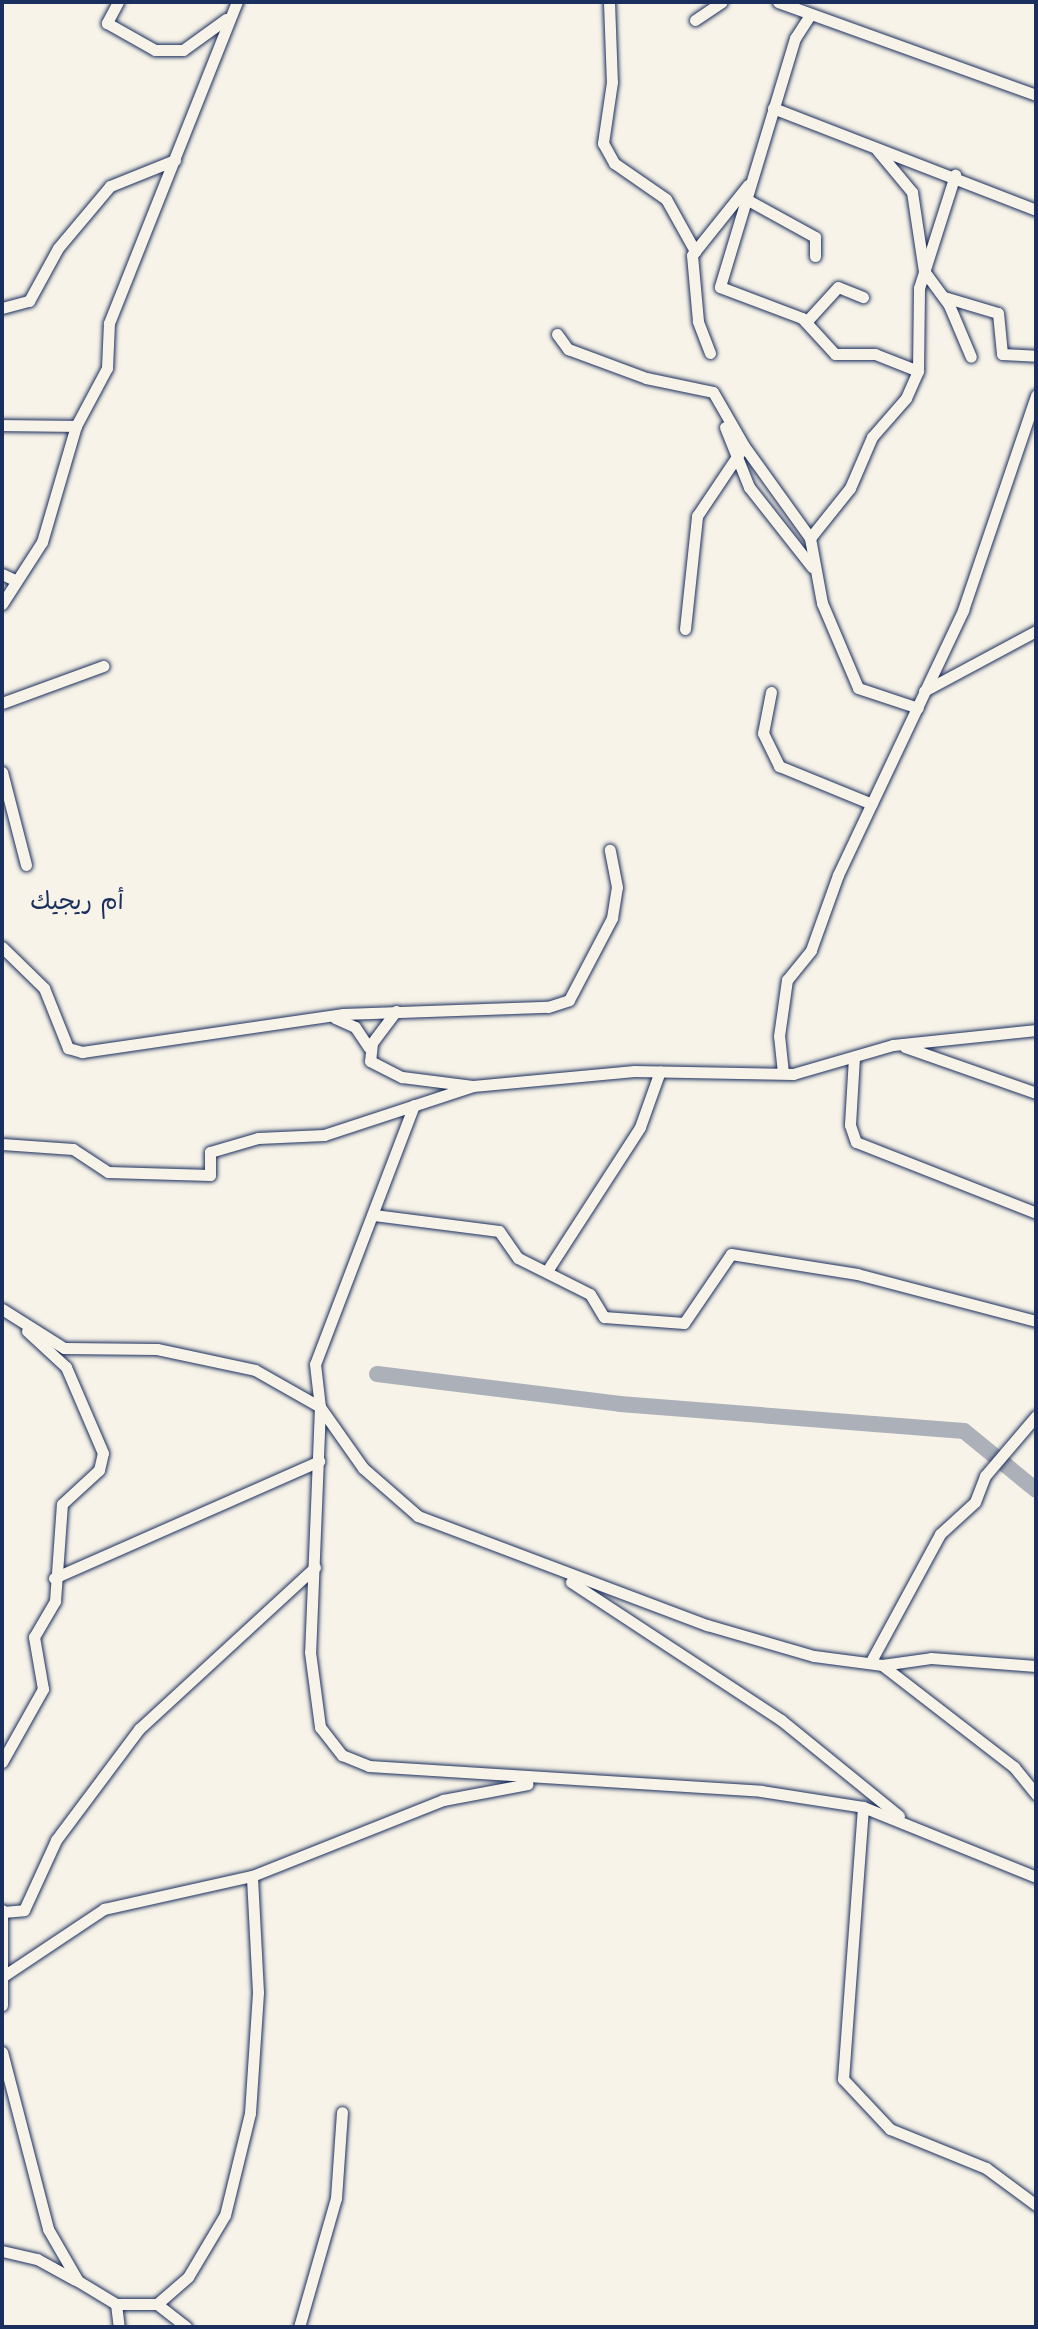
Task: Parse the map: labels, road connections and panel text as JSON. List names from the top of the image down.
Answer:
{
  "districts": ["أم ريجيك"]
}
